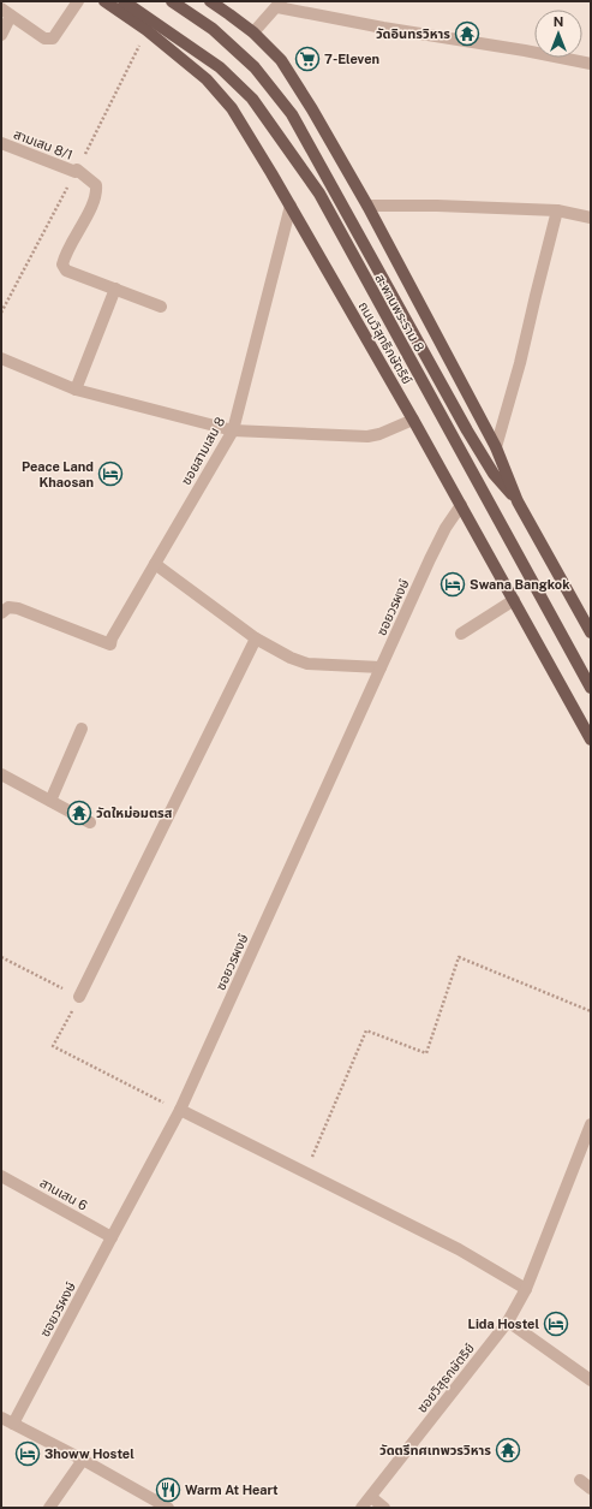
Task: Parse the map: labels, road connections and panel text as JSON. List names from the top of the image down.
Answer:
{
  "streets": {
    "main road": ["สะพานพระราม 8", "ถนนวิสุทธิกษัตริย์"],
    "street": [
      "สามเสน 8/1",
      "ซอยสามเสน 8",
      "ซอยวรผงษ์",
      "สานเสน 6",
      "ซอยวิสุธกษัตริย์"
    ]
  },
  "crossings": [
    ["ถนนวิสุทธิกษัตริย์", "ซอยสามเสน 8"],
    ["ถนนวิสุทธิกษัตริย์", "ซอยวรผงษ์"],
    ["ซอยวรผงษ์", "สานเสน 6"]
  ],
  "places": {
    "temple": ["วัดอินทรวิหาร", "วัดใหม่อมตรส", "วัดตรีทศเทพวรวิหาร"],
    "supermarket": ["7-Eleven"],
    "hotel": [
      "Peace Land Khaosan",
      "Swana Bangkok",
      "Lida Hostel",
      "3howw Hostel"
    ],
    "restaurant": ["Warm At Heart"]
  },
  "north": "top"
}
